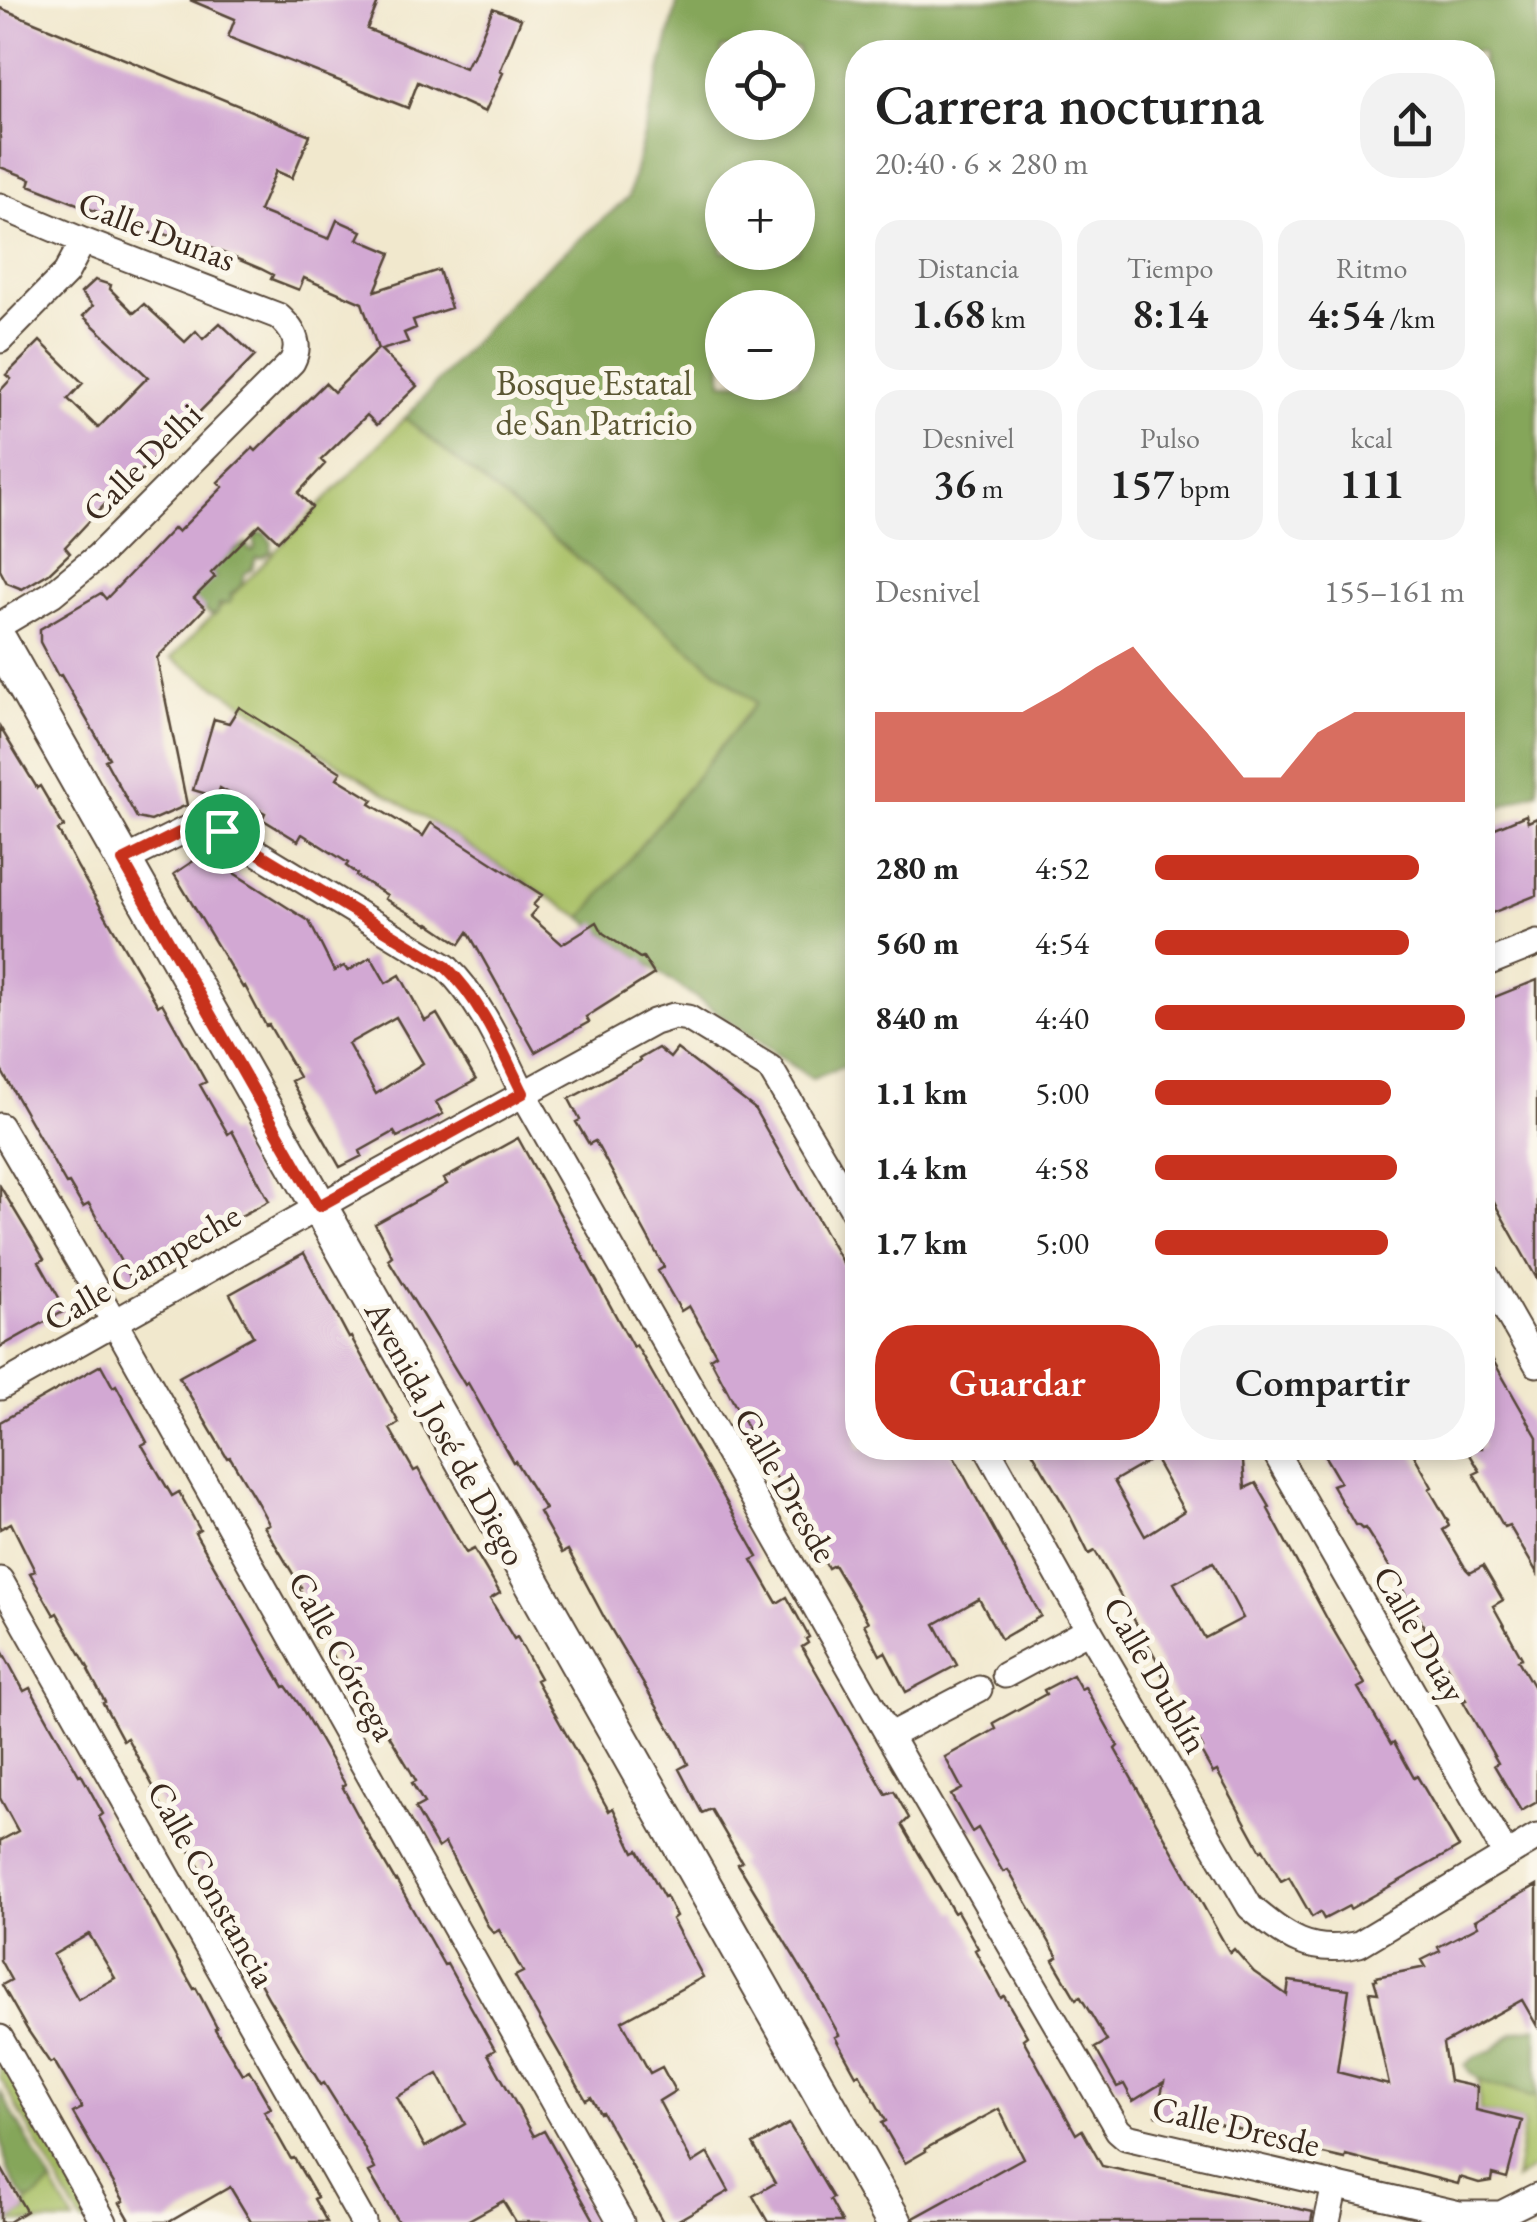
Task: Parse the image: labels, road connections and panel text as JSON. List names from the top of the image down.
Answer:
{
  "streets": {
    "main road": ["Avenida José de Diego"],
    "street": [
      "Calle Dunas",
      "Calle Delhi",
      "Calle Campeche",
      "Calle Dresde",
      "Calle Duay",
      "Calle Córcega",
      "Calle Dublín",
      "Calle Constancia"
    ]
  },
  "crossings": [
    ["Calle Dunas", "Calle Delhi"],
    ["Calle Campeche", "Avenida José de Diego"],
    ["Calle Campeche", "Calle Córcega"],
    ["Avenida José de Diego", "Calle Dresde"],
    ["Calle Duay", "Calle Dublín"]
  ],
  "parks": ["Bosque Estatal de San Patricio"],
  "page": {
    "map_buttons": ["+", "−"],
    "heading": ["Carrera nocturna", "20:40 · 6 × 280 m"],
    "stats": [
      ["Distancia", "1.68 km"],
      ["Tiempo", "8:14"],
      ["Ritmo", "4:54 /km"],
      ["Desnivel", "36 m"],
      ["Pulso", "157 bpm"],
      ["kcal", "111"]
    ],
    "chart": ["Desnivel", "155–161 m"],
    "list": [
      {
        "name": "280 m",
        "note": "4:52"
      },
      {
        "name": "560 m",
        "note": "4:54"
      },
      {
        "name": "840 m",
        "note": "4:40"
      },
      {
        "name": "1.1 km",
        "note": "5:00"
      },
      {
        "name": "1.4 km",
        "note": "4:58"
      },
      {
        "name": "1.7 km",
        "note": "5:00"
      }
    ],
    "buttons": ["Guardar", "Compartir"]
  }
}
